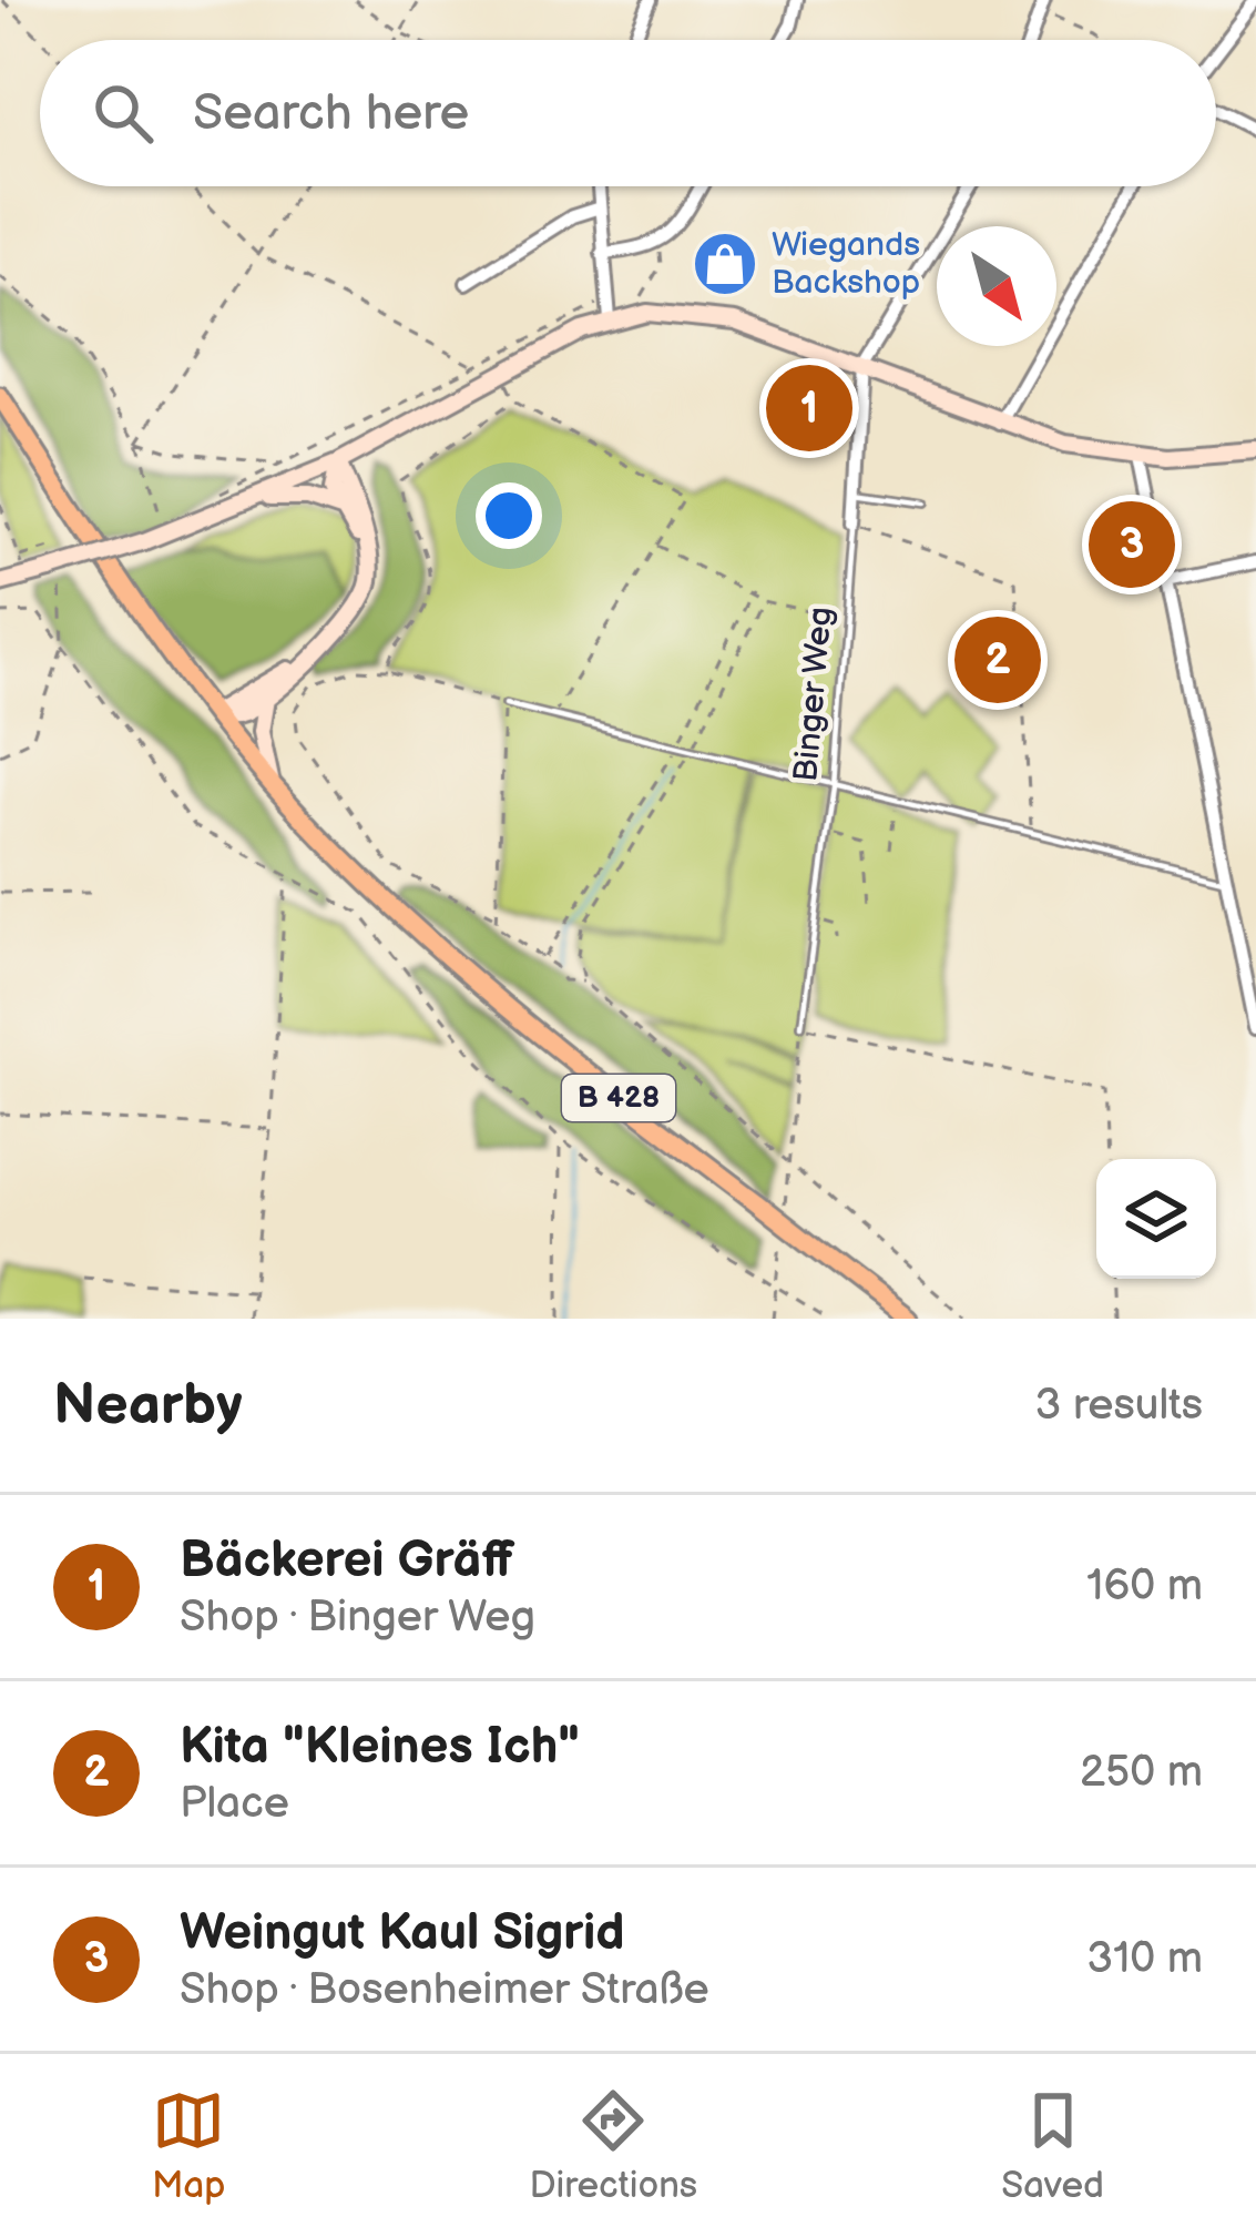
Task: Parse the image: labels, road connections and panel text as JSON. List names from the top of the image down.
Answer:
{
  "streets": {
    "main road": ["B 428"],
    "street": ["Binger Weg"]
  },
  "places": {
    "shop": ["Wiegands Backshop"]
  },
  "north": "bottom right",
  "page": {
    "search": "Search here",
    "pins": ["1", "3", "2"],
    "heading": ["Nearby", "3 results"],
    "list": [
      {
        "mark": "1",
        "name": "Bäckerei Gräff",
        "note": "Shop · Binger Weg",
        "value": "160 m"
      },
      {
        "mark": "2",
        "name": "Kita \"Kleines Ich\"",
        "note": "Place",
        "value": "250 m"
      },
      {
        "mark": "3",
        "name": "Weingut Kaul Sigrid",
        "note": "Shop · Bosenheimer Straße",
        "value": "310 m"
      }
    ],
    "nav": ["Map", "Directions", "Saved"]
  }
}
